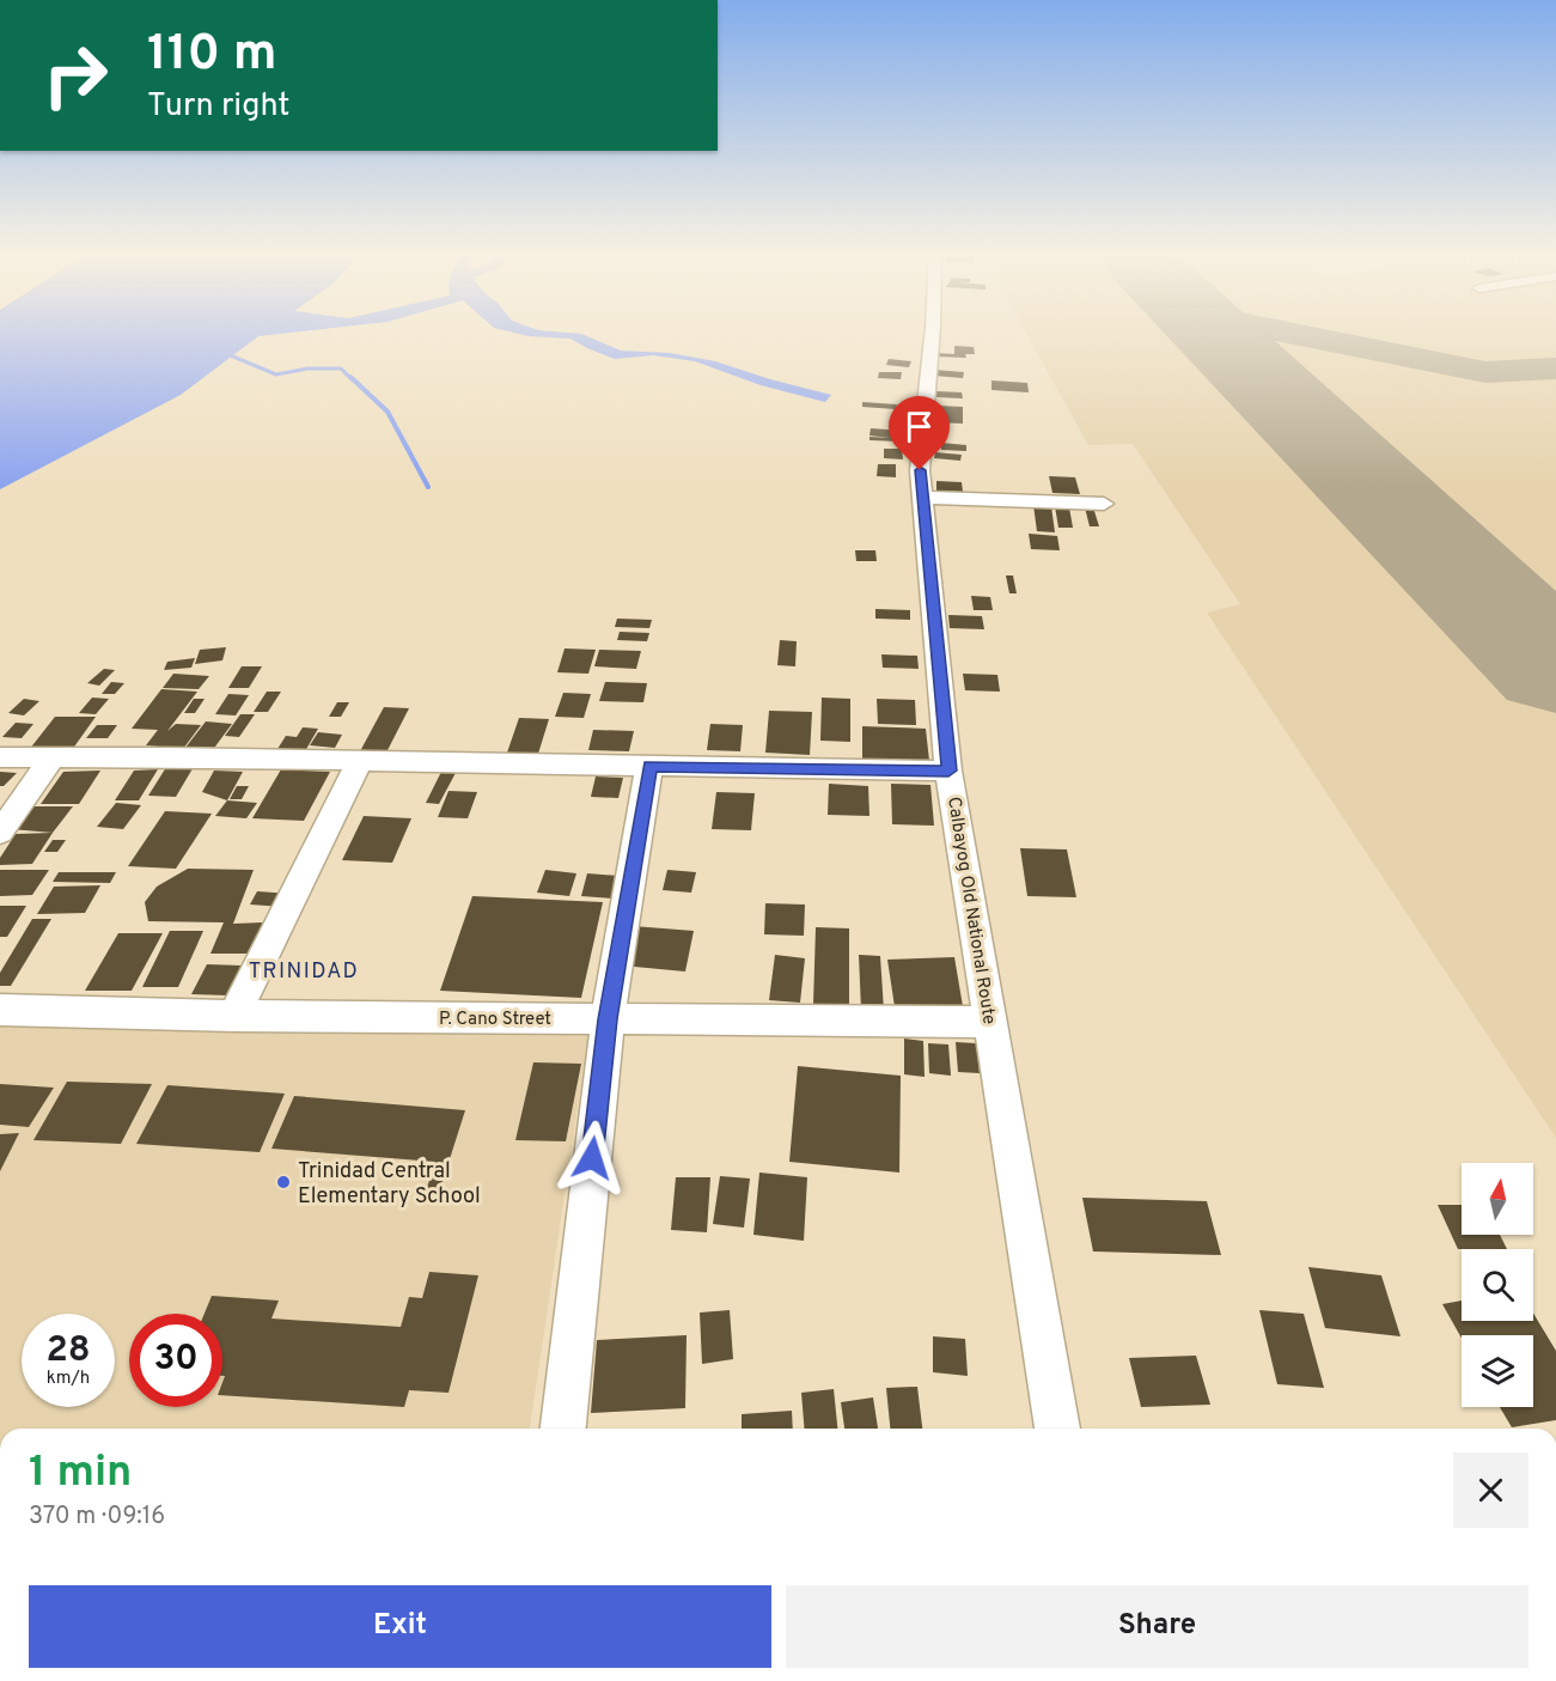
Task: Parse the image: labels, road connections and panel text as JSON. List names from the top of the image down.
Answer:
{
  "streets": {
    "street": ["Calbayog Old National Route", "P. Cano Street"]
  },
  "crossings": [
    ["Calbayog Old National Route", "P. Cano Street"]
  ],
  "districts": ["TRINIDAD"],
  "places": ["Trinidad Central Elementary School"],
  "north": "top",
  "page": {
    "turn": ["110 m", "Turn right"],
    "speed": "28 km/h",
    "limit": "30",
    "heading": ["1 min", "370 m · 09:16"],
    "buttons": ["Exit", "Share"]
  }
}
